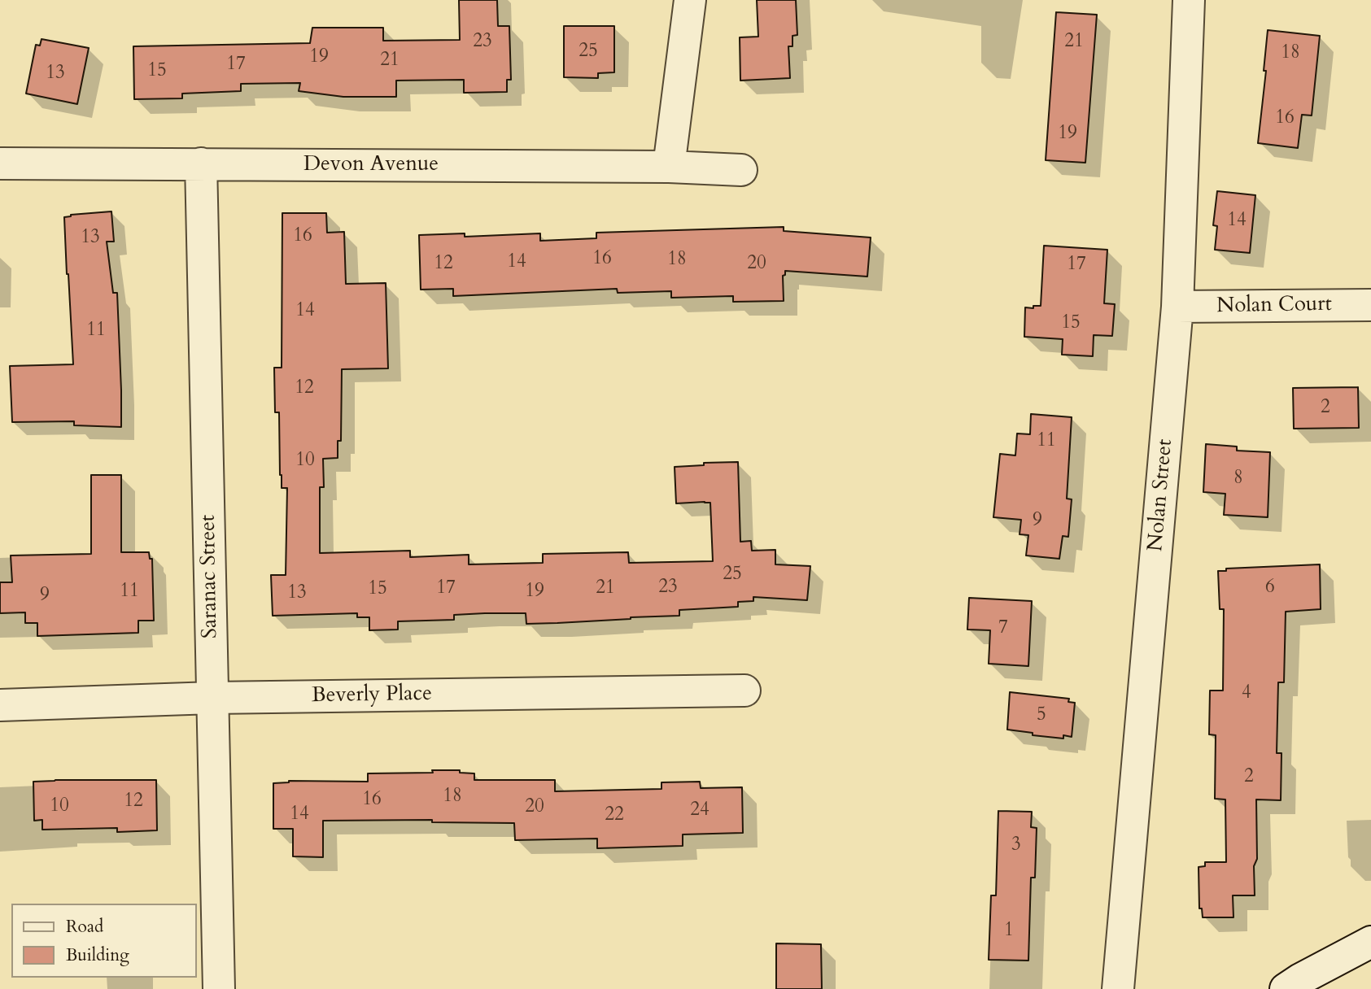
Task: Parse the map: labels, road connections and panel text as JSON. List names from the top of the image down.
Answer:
{
  "streets": {
    "street": [
      "Devon Avenue",
      "Nolan Court",
      "Nolan Street",
      "Saranac Street",
      "Beverly Place"
    ]
  },
  "crossings": [
    ["Devon Avenue", "Saranac Street"],
    ["Nolan Court", "Nolan Street"],
    ["Saranac Street", "Beverly Place"]
  ],
  "house_numbers": [
    "23",
    "21",
    "25",
    "18",
    "19",
    "21",
    "17",
    "15",
    "13",
    "16",
    "19",
    "14",
    "16",
    "13",
    "16",
    "18",
    "14",
    "12",
    "20",
    "17",
    "14",
    "15",
    "11",
    "12",
    "2",
    "11",
    "10",
    "8",
    "9",
    "25",
    "23",
    "6",
    "17",
    "21",
    "15",
    "11",
    "19",
    "13",
    "9",
    "7",
    "4",
    "5",
    "2",
    "18",
    "16",
    "12",
    "10",
    "20",
    "24",
    "14",
    "22",
    "3",
    "1"
  ],
  "legend": ["Road", "Building"]
}
